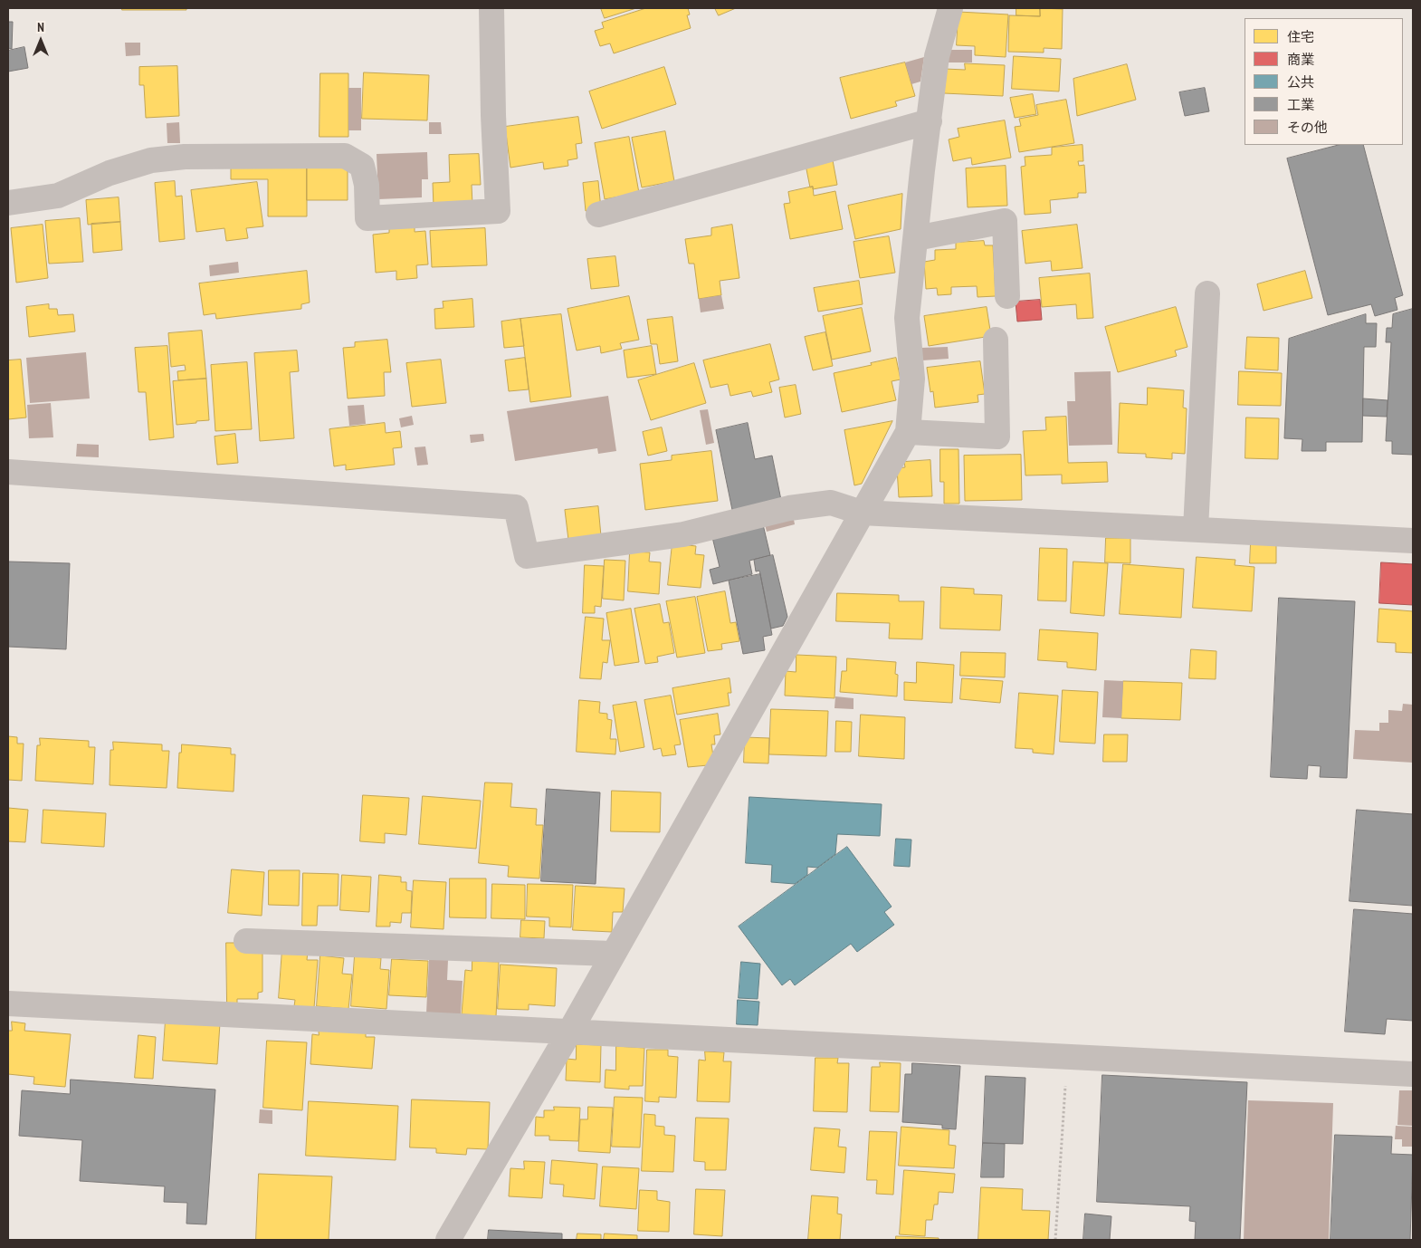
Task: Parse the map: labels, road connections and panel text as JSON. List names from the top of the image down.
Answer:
{
  "legend": [
    "住宅",
    "商業",
    "公共",
    "工業",
    "その他"
  ],
  "north": "top"
}
